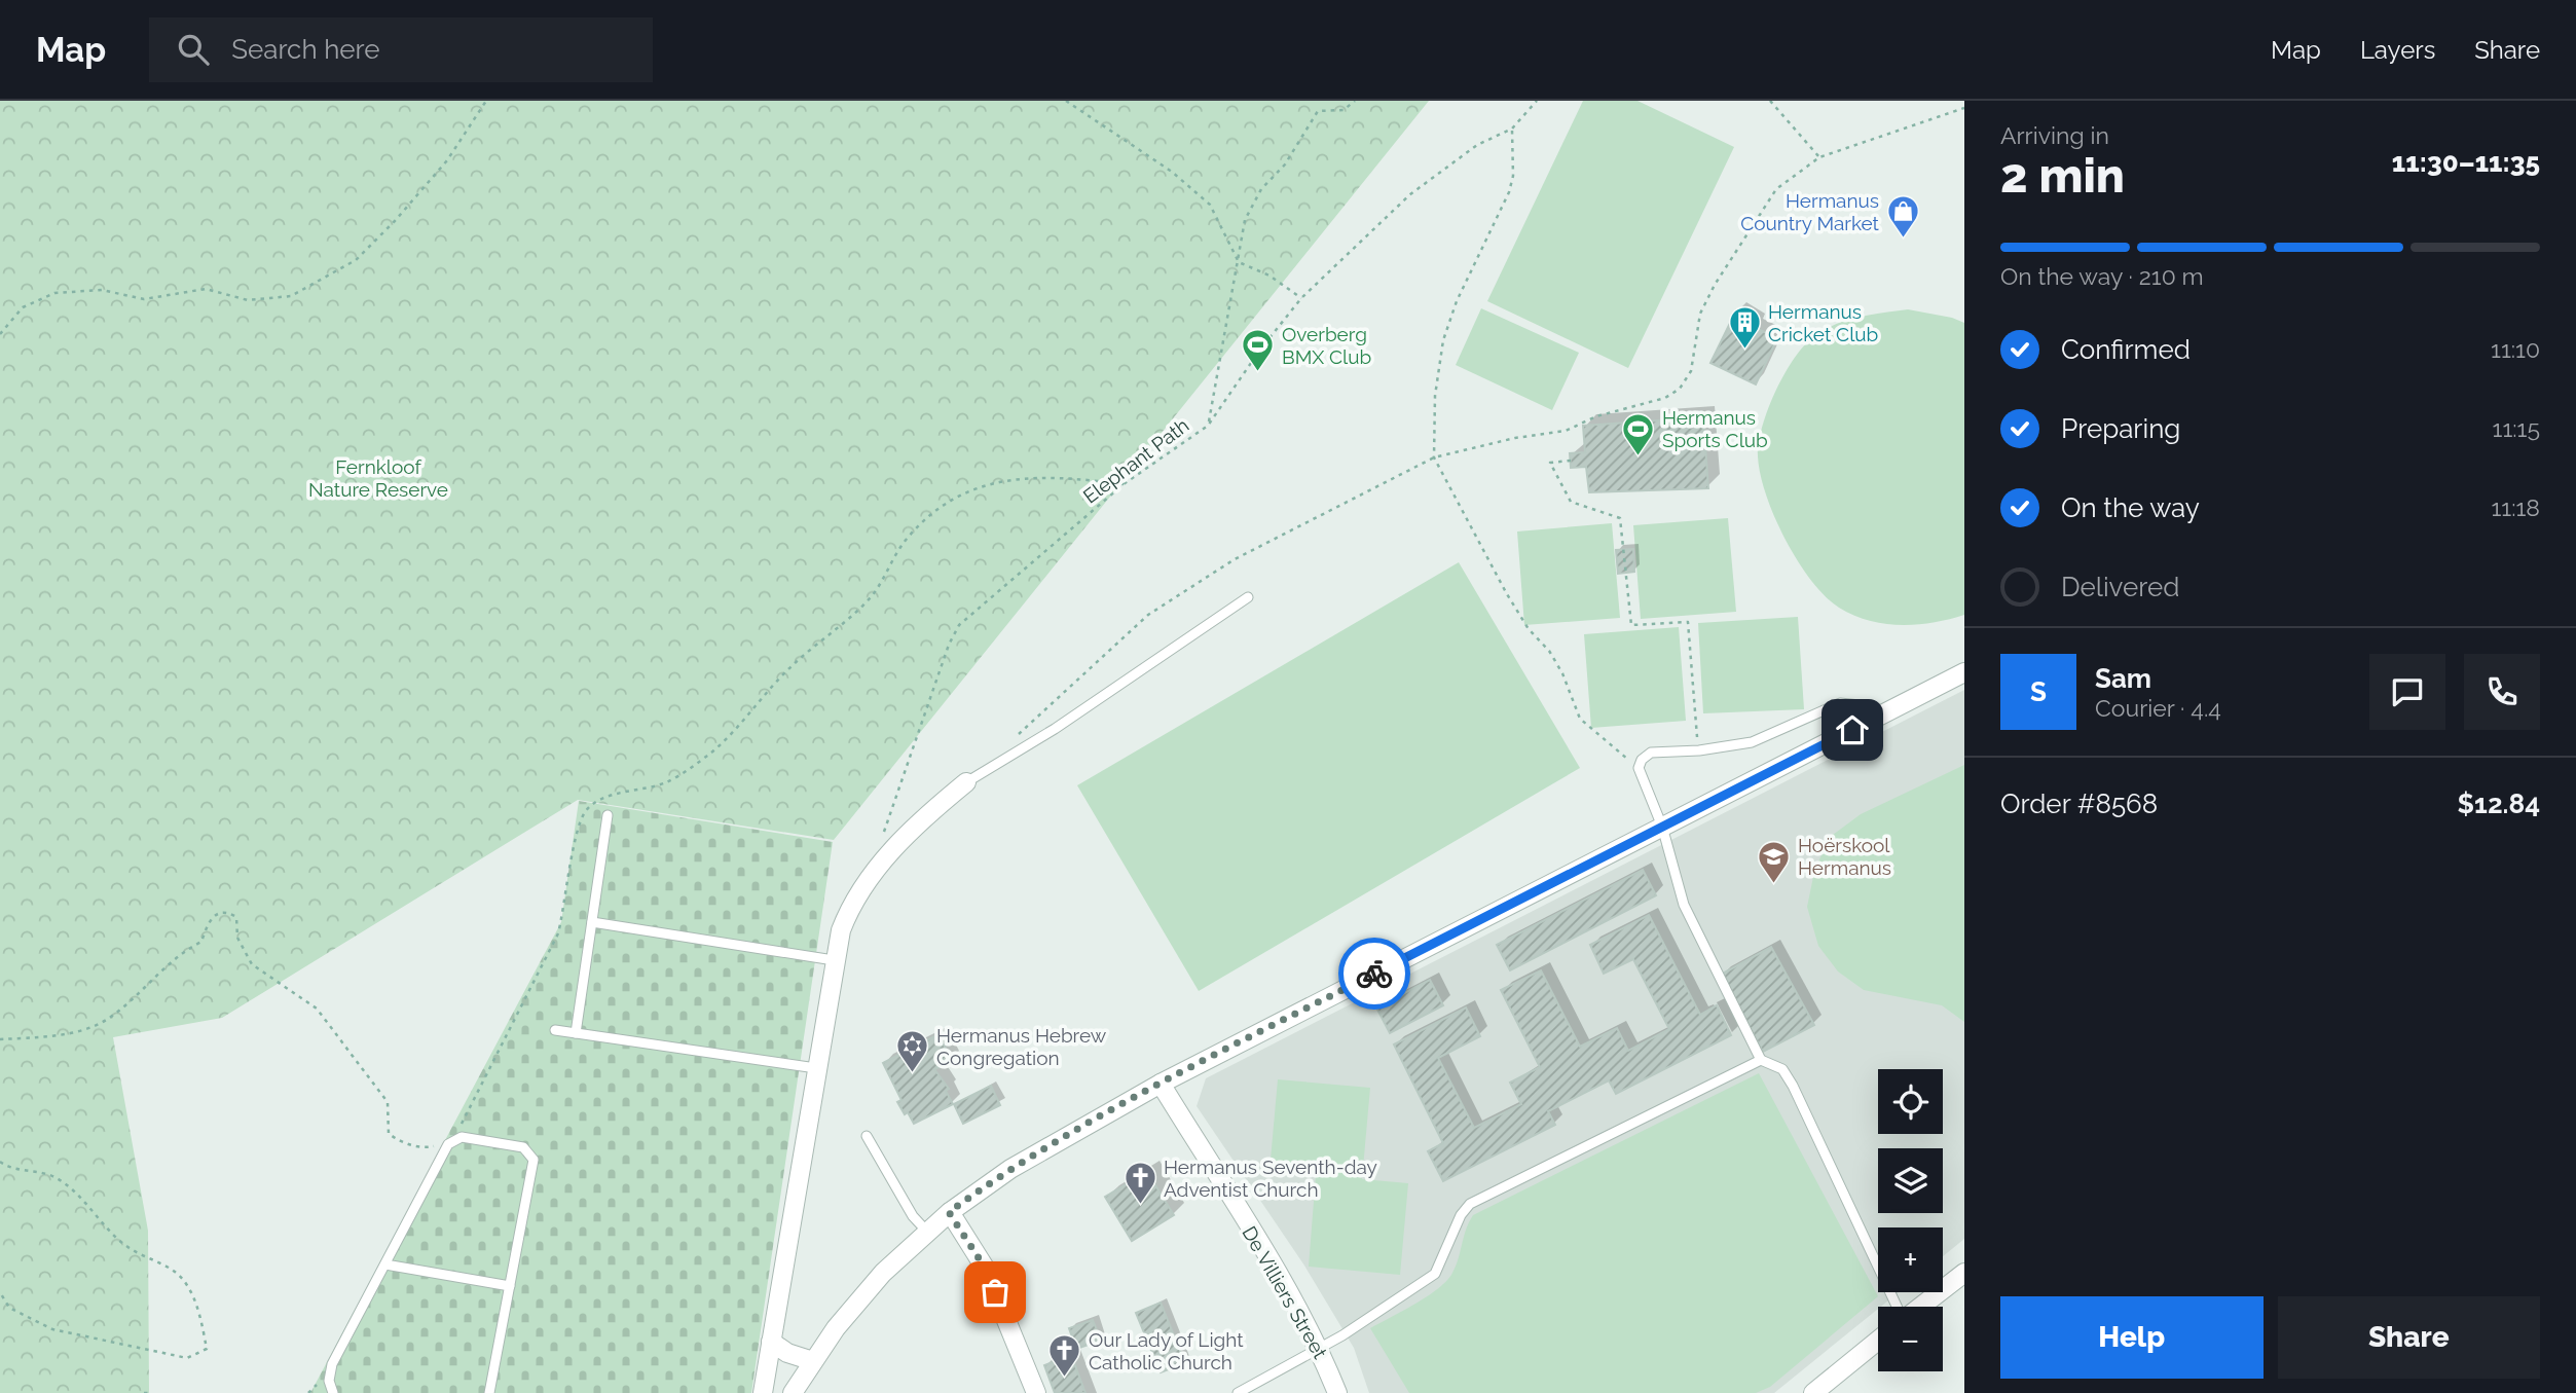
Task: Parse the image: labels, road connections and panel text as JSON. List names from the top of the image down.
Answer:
{
  "streets": {
    "street": ["De Villiers Street"],
    "path": ["Elephant Path"]
  },
  "parks": ["Fernkloof Nature Reserve"],
  "places": {
    "shop": ["Hermanus Country Market"],
    "building": ["Hermanus Cricket Club"],
    "sports": ["Overberg BMX Club", "Hermanus Sports Club"],
    "school or university": ["Hoërskool Hermanus"],
    "synagogue": ["Hermanus Hebrew Congregation"],
    "church": ["Hermanus Seventh-day Adventist Church", "Our Lady of Light Catholic Church"]
  },
  "page": {
    "header": "Map",
    "search": "Search here",
    "nav": ["Map", "Layers", "Share"],
    "heading": ["2 min", "Arriving in", "11:30–11:35"],
    "panel": [
      "Sam",
      "Courier · 4.4",
      "Order #8568",
      "$12.84"
    ],
    "bar": "On the way · 210 m",
    "list": [
      ["Confirmed", "11:10"],
      ["Preparing", "11:15"],
      ["On the way", "11:18"],
      "Delivered"
    ],
    "round": "S",
    "map_buttons": ["+", "−"],
    "buttons": ["Help", "Share"]
  }
}
